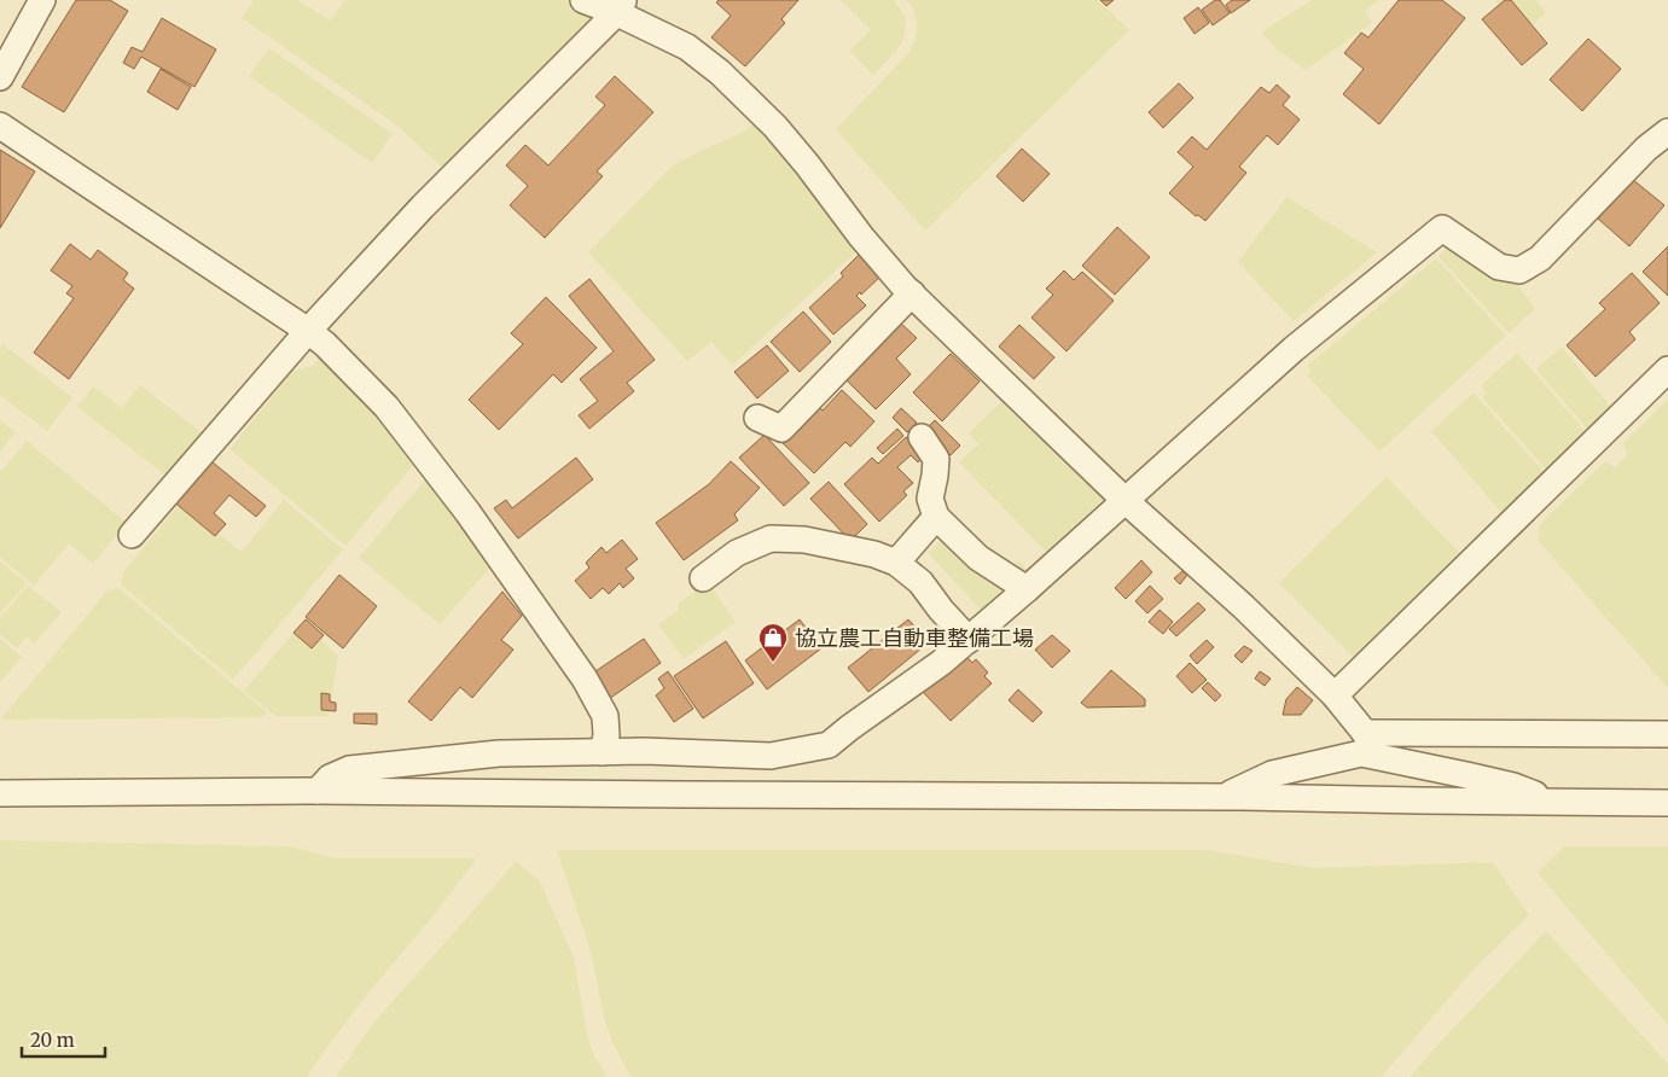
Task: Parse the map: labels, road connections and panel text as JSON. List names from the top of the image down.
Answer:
{
  "places": {
    "shop": ["協立農工自動車整備工場"]
  },
  "scale_bar": "20 m"
}
